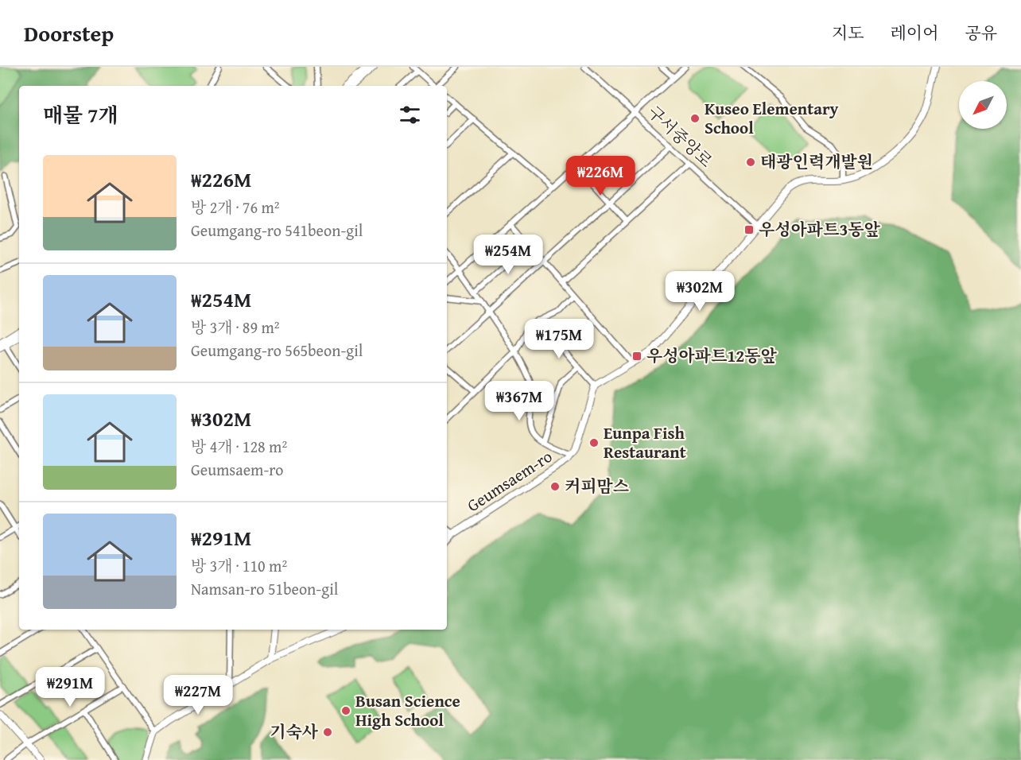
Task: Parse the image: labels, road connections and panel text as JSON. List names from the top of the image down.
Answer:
{
  "streets": {
    "main road": ["Geumsaem-ro"],
    "street": ["구서중앙로"]
  },
  "places": {
    "other": [
      "Kuseo Elementary School",
      "태광인력개발원",
      "Eunpa Fish Restaurant",
      "커피맘스",
      "Busan Science High School",
      "기숙사"
    ],
    "transit": ["우성아파트3동앞", "우성아파트12동앞"]
  },
  "north": "bottom left",
  "page": {
    "header": "Doorstep",
    "nav": ["지도", "레이어", "공유"],
    "heading": "매물 7개",
    "list": [
      {
        "name": "₩226M",
        "note": "방 2개 · 76 m² · Geumgang-ro 541beon-gil"
      },
      {
        "name": "₩254M",
        "note": "방 3개 · 89 m² · Geumgang-ro 565beon-gil"
      },
      {
        "name": "₩302M",
        "note": "방 4개 · 128 m² · Geumsaem-ro"
      },
      {
        "name": "₩291M",
        "note": "방 3개 · 110 m² · Namsan-ro 51beon-gil"
      }
    ],
    "price": [
      "₩226M",
      "₩254M",
      "₩302M",
      "₩175M",
      "₩367M",
      "₩291M",
      "₩227M"
    ]
  }
}
